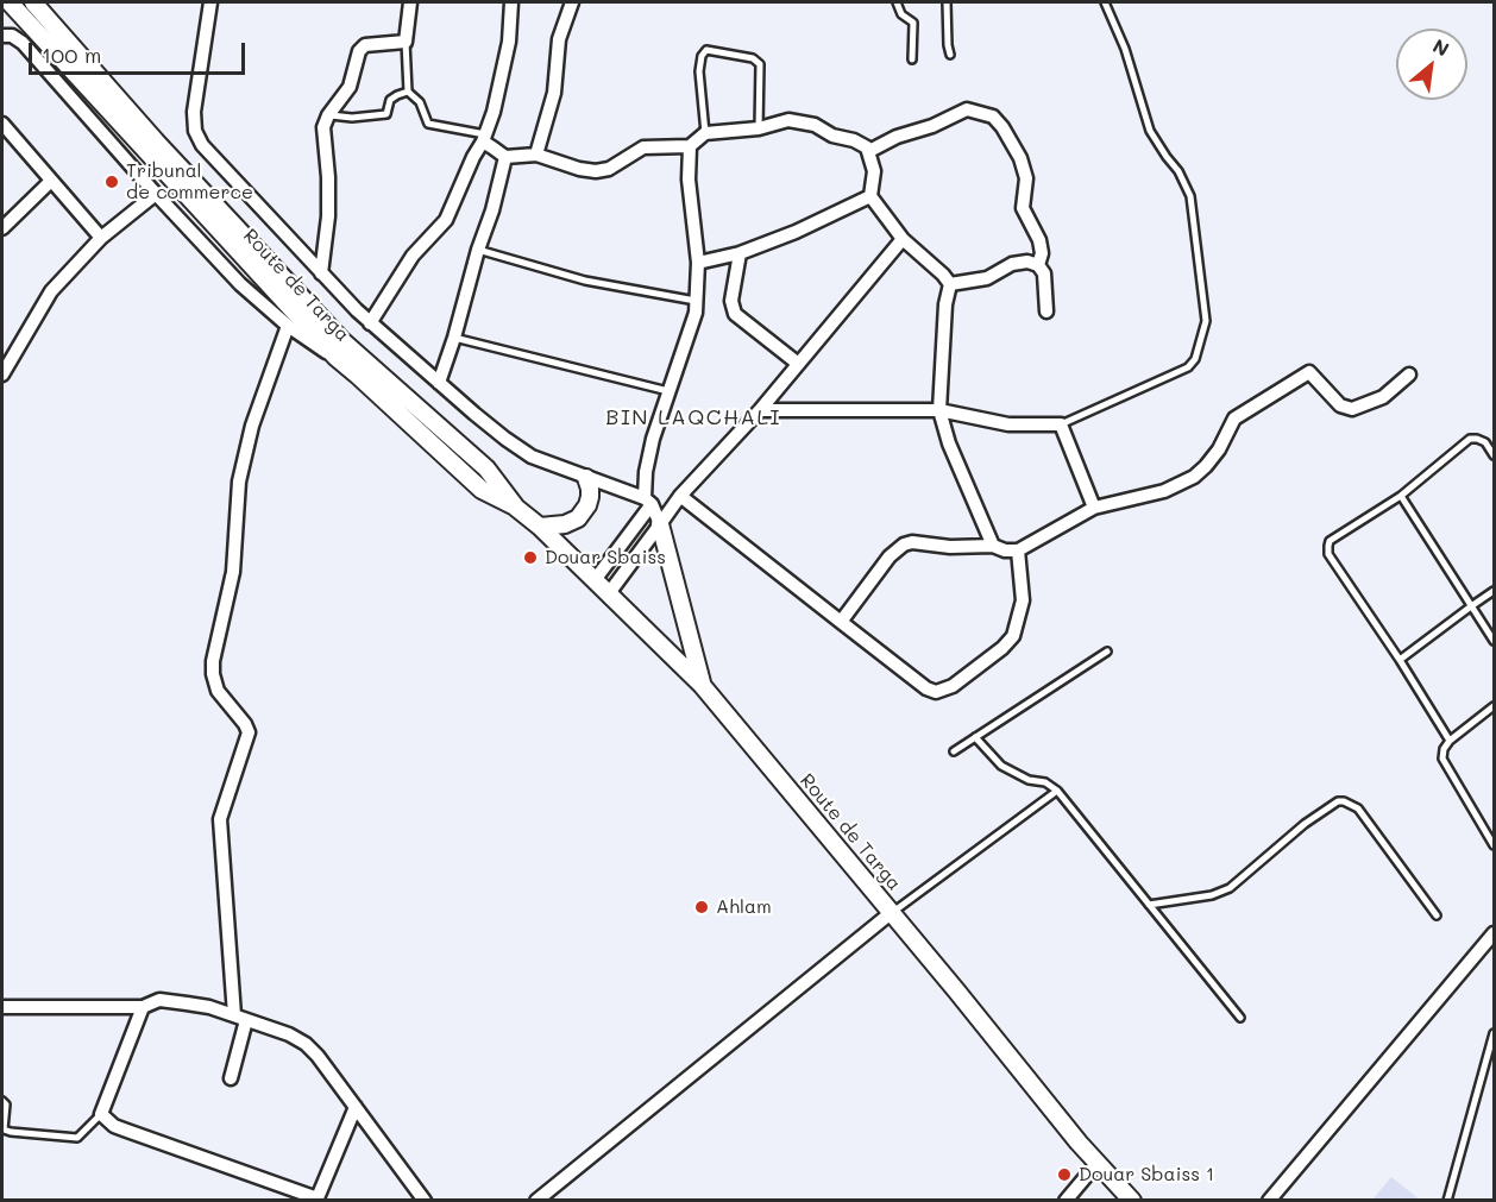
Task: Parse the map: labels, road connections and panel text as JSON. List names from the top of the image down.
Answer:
{
  "streets": {
    "main road": ["Route de Targa"]
  },
  "districts": ["BIN LAQCHALI"],
  "places": [
    "Tribunal de commerce",
    "Douar Sbaiss",
    "Ahlam",
    "Douar Sbaiss 1"
  ],
  "scale_bar": "100 m",
  "north": "top right"
}
